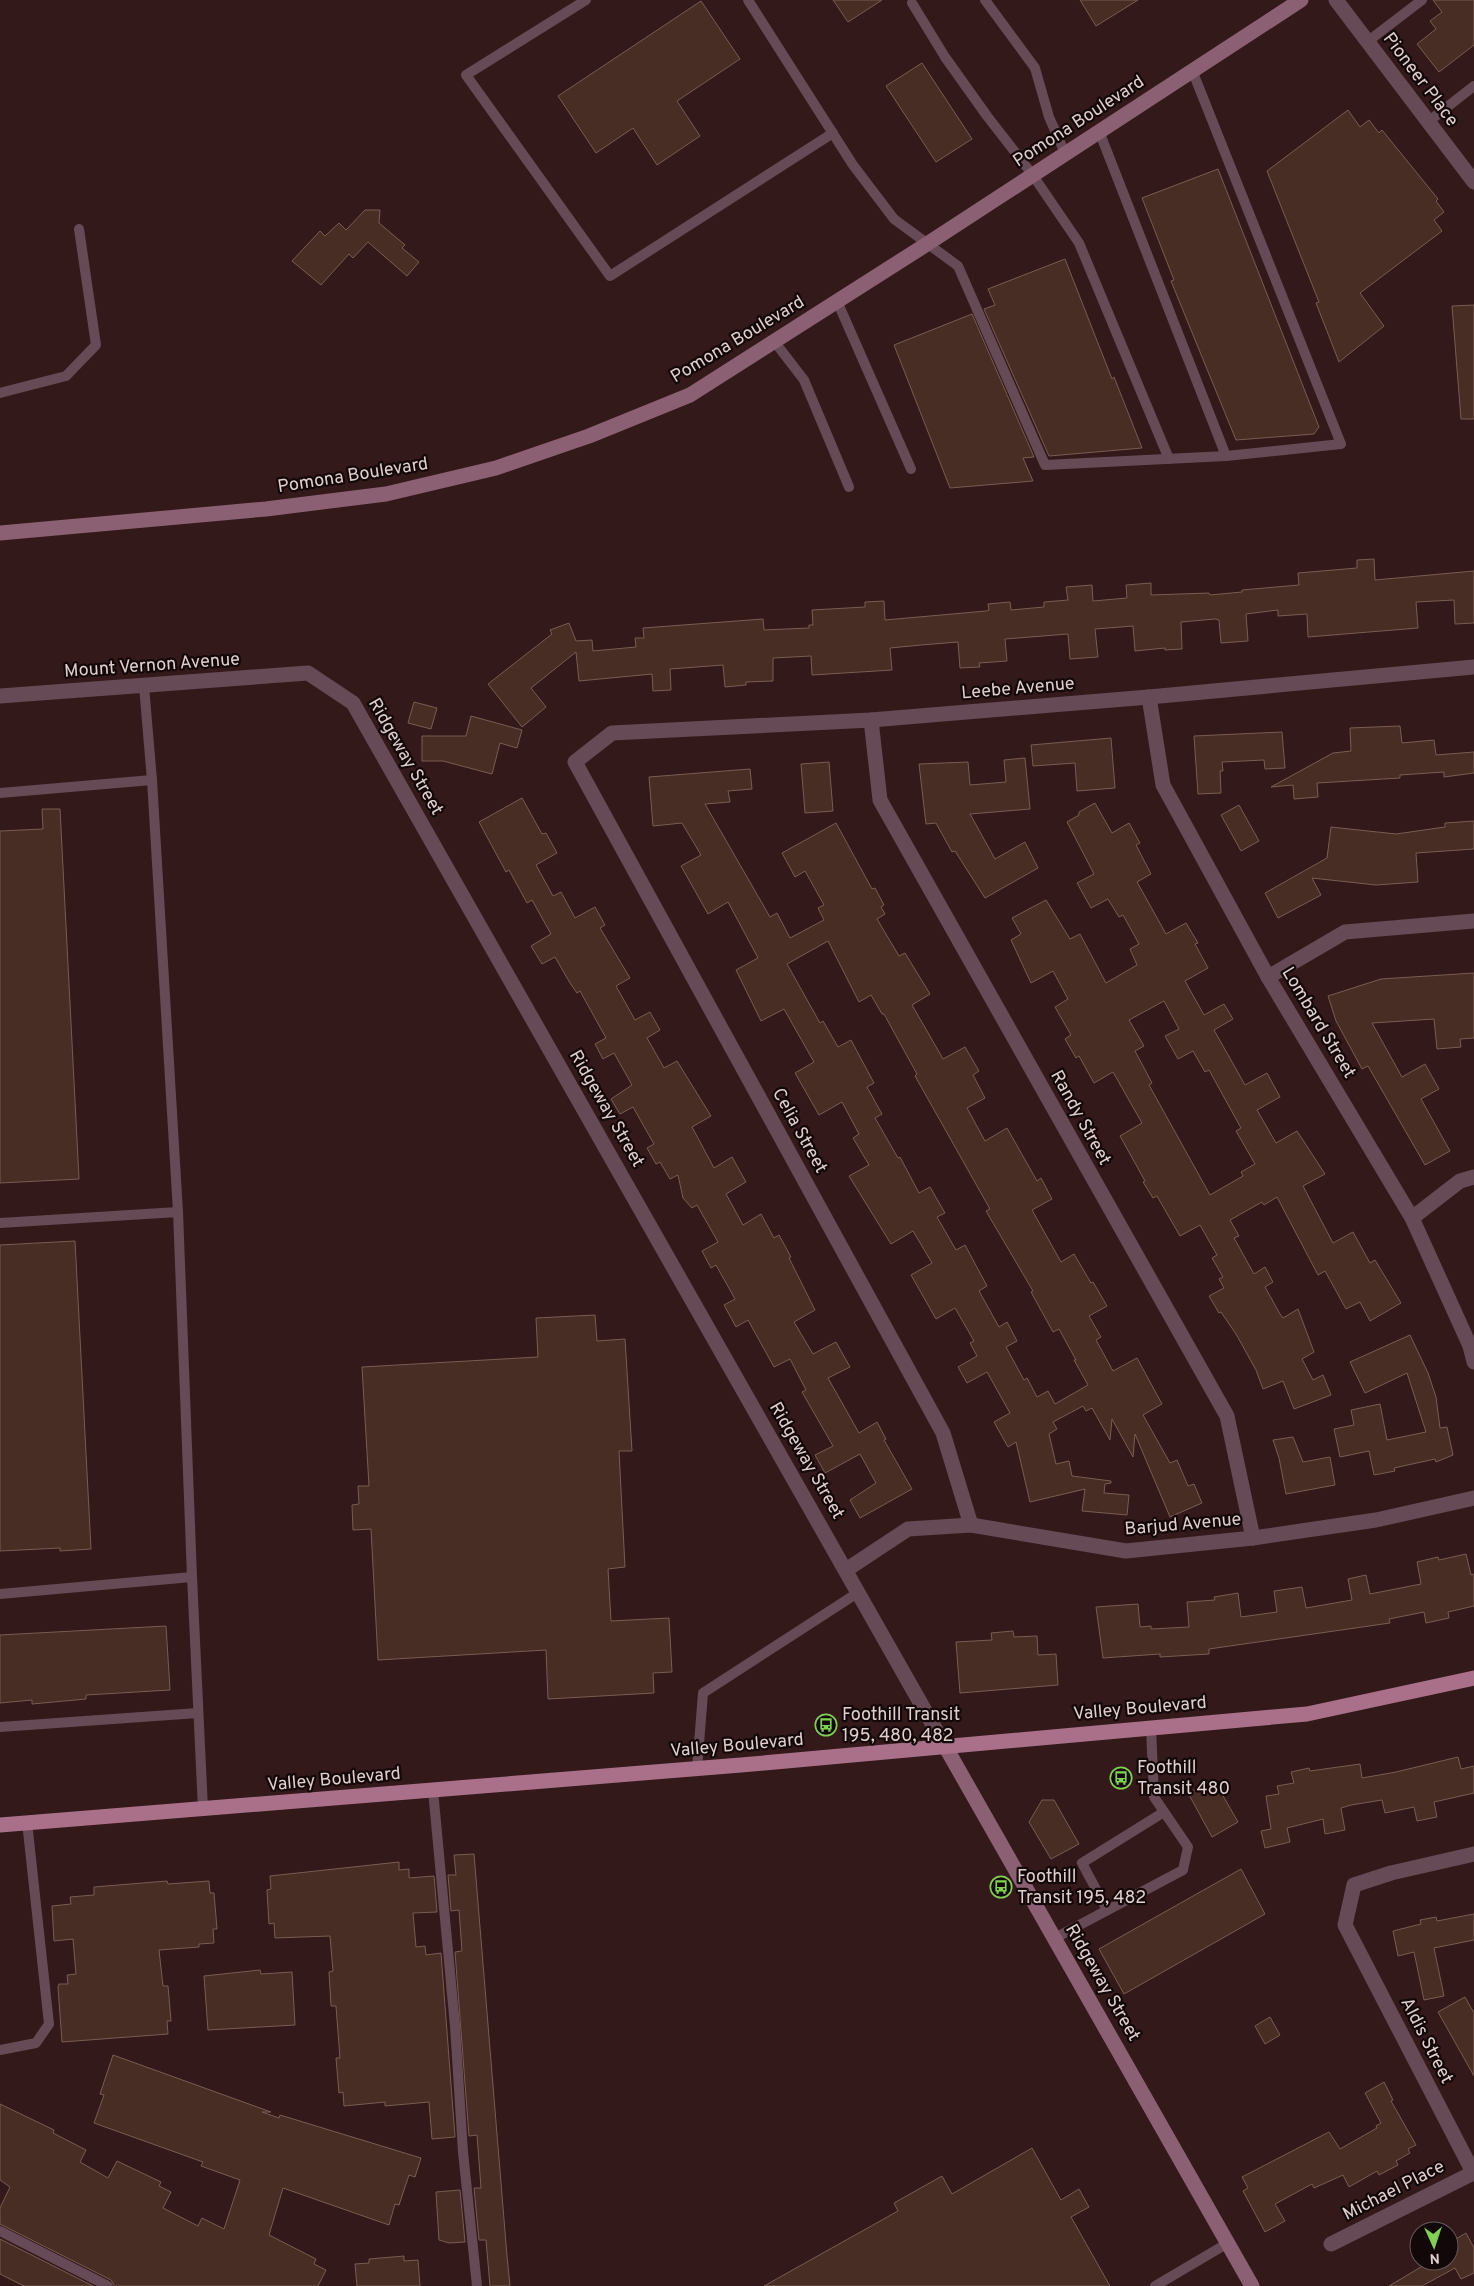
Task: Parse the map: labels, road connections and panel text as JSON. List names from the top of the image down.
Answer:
{
  "streets": {
    "main road": ["Valley Boulevard"],
    "street": [
      "Pioneer Place",
      "Pomona Boulevard",
      "Mount Vernon Avenue",
      "Leebe Avenue",
      "Ridgeway Street",
      "Lombard Street",
      "Randy Street",
      "Celia Street",
      "Barjud Avenue",
      "Aldis Street",
      "Michael Place"
    ]
  },
  "crossings": [
    ["Mount Vernon Avenue", "Ridgeway Street"],
    ["Leebe Avenue", "Lombard Street"],
    ["Leebe Avenue", "Randy Street"],
    ["Leebe Avenue", "Celia Street"],
    ["Ridgeway Street", "Barjud Avenue"],
    ["Ridgeway Street", "Valley Boulevard"],
    ["Randy Street", "Barjud Avenue"],
    ["Celia Street", "Barjud Avenue"],
    ["Aldis Street", "Michael Place"]
  ],
  "places": {
    "bus stop": ["Foothill Transit 195, 480, 482", "Foothill Transit 480", "Foothill Transit 195, 482"]
  },
  "north": "bottom"
}
